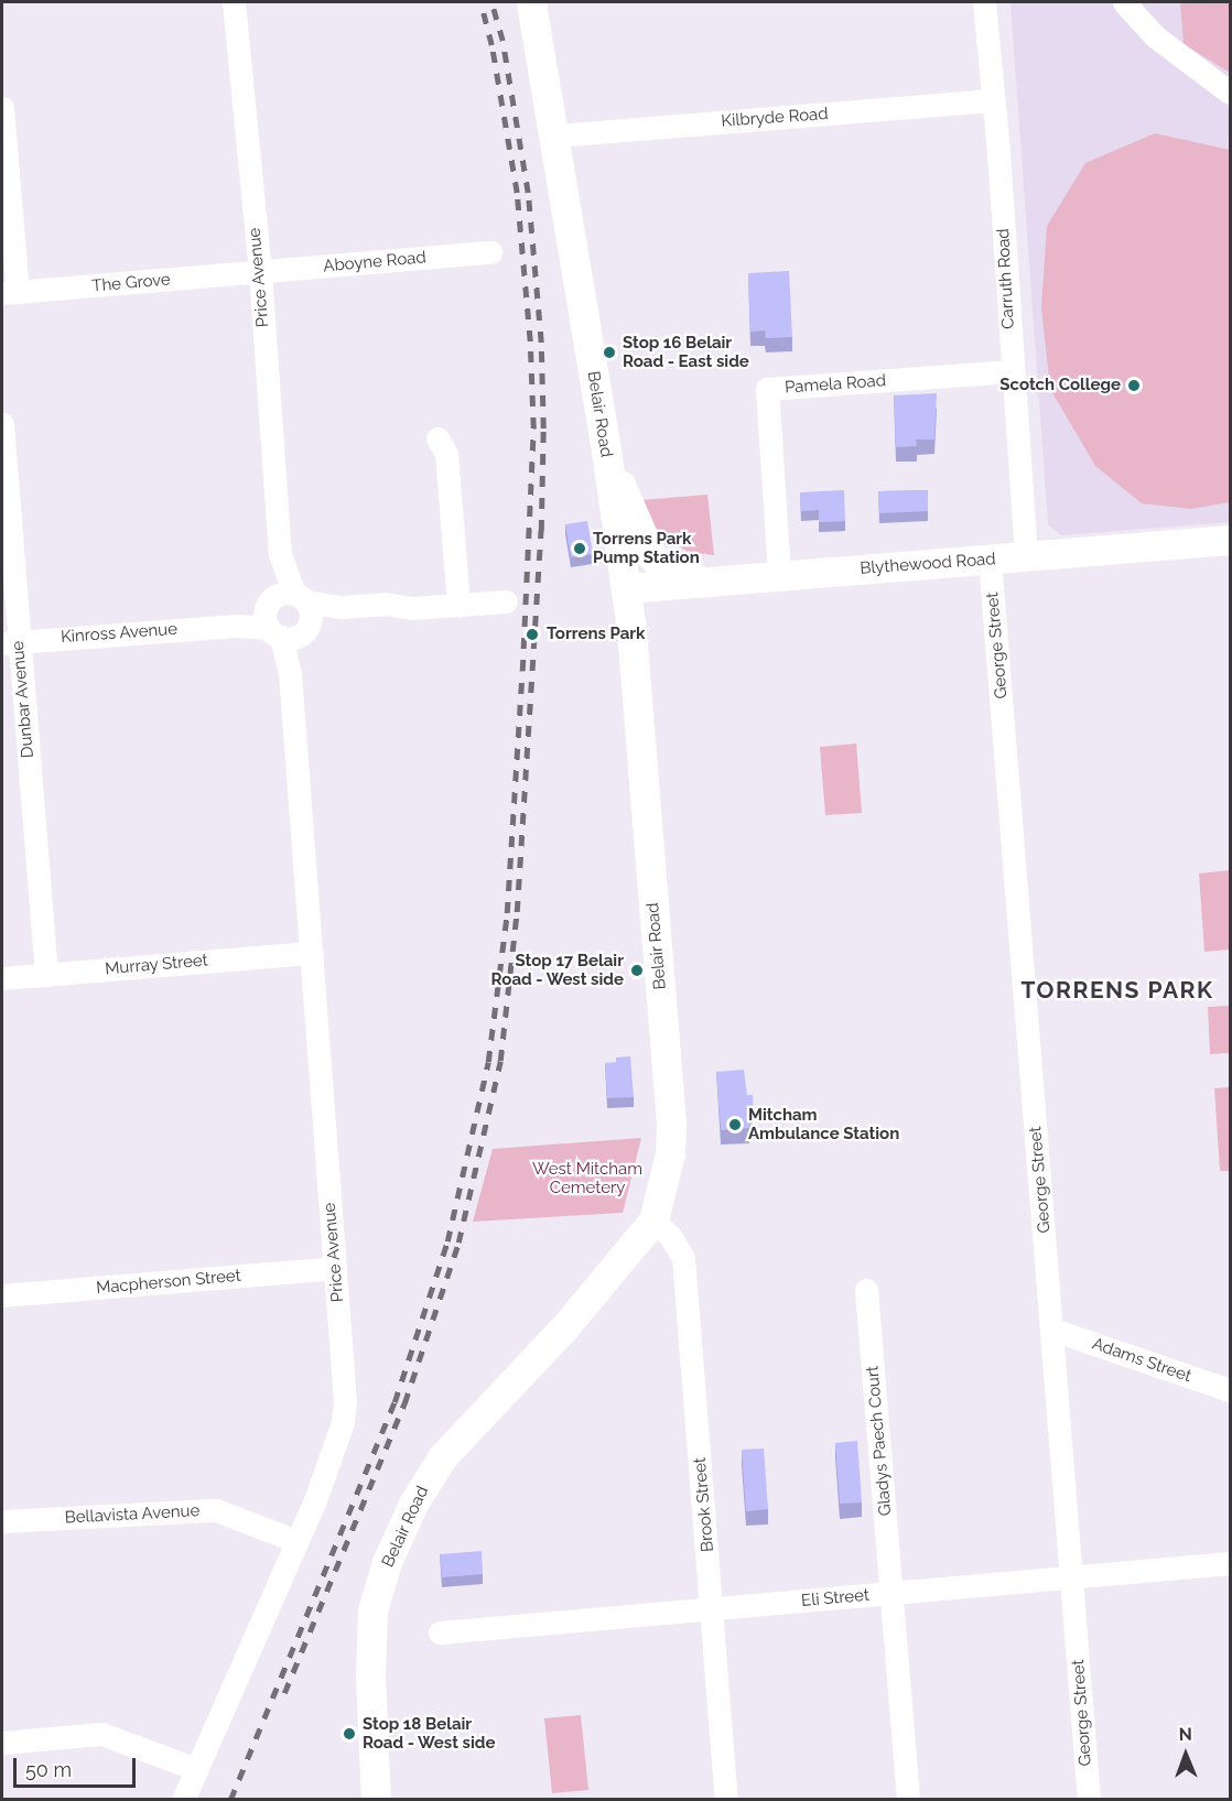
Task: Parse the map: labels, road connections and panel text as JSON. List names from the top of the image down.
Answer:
{
  "streets": {
    "main road": ["Belair Road", "Blythewood Road"],
    "street": [
      "Kilbryde Road",
      "Aboyne Road",
      "Price Avenue",
      "Carruth Road",
      "The Grove",
      "Pamela Road",
      "Kinross Avenue",
      "George Street",
      "Dunbar Avenue",
      "Murray Street",
      "Macpherson Street",
      "Adams Street",
      "Gladys Paech Court",
      "Brook Street",
      "Bellavista Avenue",
      "Eli Street"
    ]
  },
  "crossings": [
    ["Kilbryde Road", "Carruth Road"],
    ["Kilbryde Road", "Belair Road"],
    ["Aboyne Road", "Price Avenue"],
    ["Aboyne Road", "The Grove"],
    ["Price Avenue", "The Grove"],
    ["Price Avenue", "Kinross Avenue"],
    ["Price Avenue", "Murray Street"],
    ["Price Avenue", "Macpherson Street"],
    ["Price Avenue", "Bellavista Avenue"],
    ["Carruth Road", "Pamela Road"],
    ["Carruth Road", "Blythewood Road"],
    ["Pamela Road", "Blythewood Road"],
    ["Belair Road", "Blythewood Road"],
    ["Belair Road", "Brook Street"],
    ["Blythewood Road", "George Street"],
    ["Kinross Avenue", "Dunbar Avenue"],
    ["George Street", "Adams Street"],
    ["George Street", "Eli Street"],
    ["Dunbar Avenue", "Murray Street"],
    ["Gladys Paech Court", "Eli Street"],
    ["Brook Street", "Eli Street"]
  ],
  "districts": ["TORRENS PARK"],
  "parks": ["West Mitcham Cemetery"],
  "places": [
    "Stop 16 Belair Road - East side",
    "Scotch College",
    "Torrens Park Pump Station",
    "Torrens Park",
    "Stop 17 Belair Road - West side",
    "Mitcham Ambulance Station",
    "Stop 18 Belair Road - West side"
  ],
  "scale_bar": "50 m",
  "north": "top"
}
